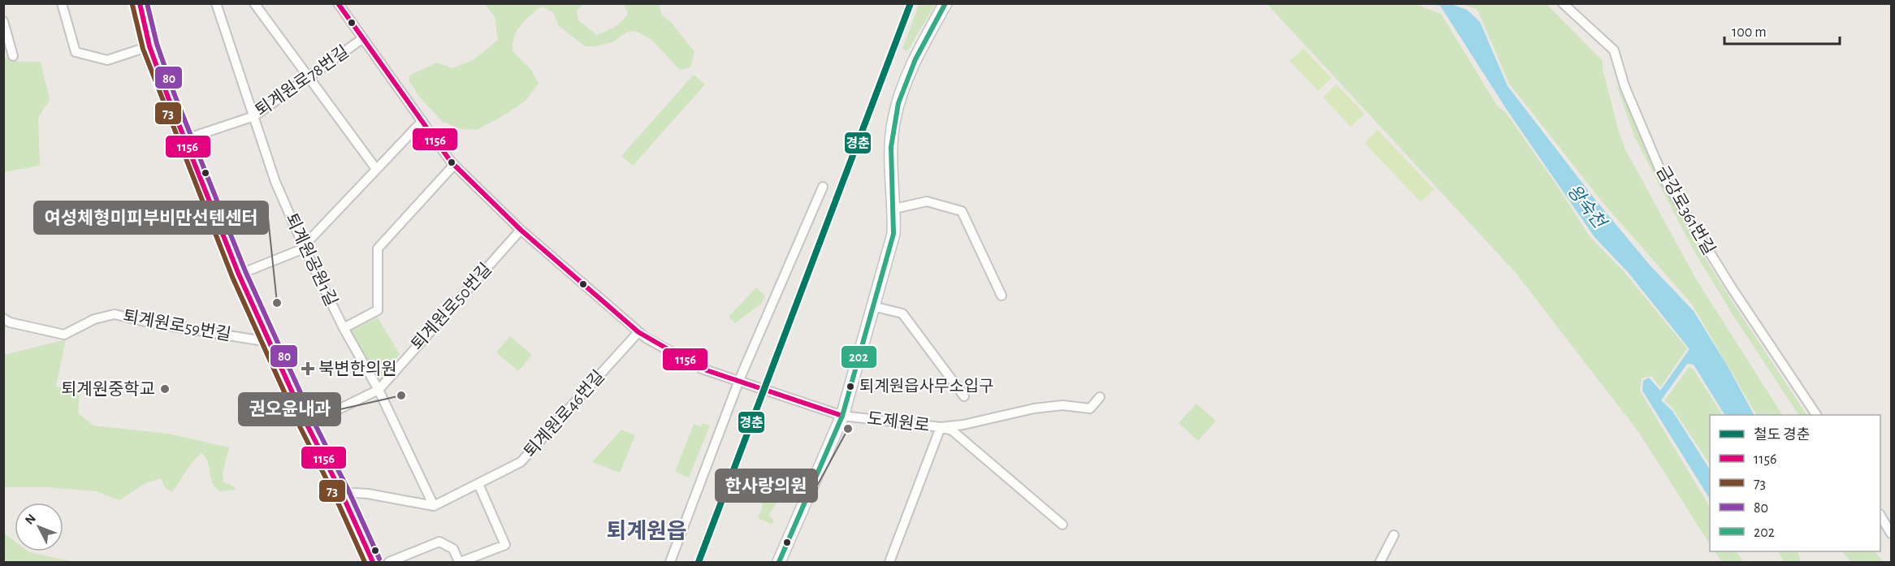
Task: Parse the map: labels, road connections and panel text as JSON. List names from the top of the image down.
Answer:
{
  "streets": {
    "street": [
      "퇴계원로78번길",
      "금강로361번길",
      "퇴계원공원1길",
      "퇴계원로50번길",
      "퇴계원로59번길",
      "퇴계원로46번길",
      "도제원로"
    ]
  },
  "crossings": [
    ["퇴계원로78번길", "퇴계원공원1길"],
    ["퇴계원로78번길", "도제원로"],
    ["퇴계원공원1길", "퇴계원로50번길"],
    ["퇴계원공원1길", "퇴계원로46번길"],
    ["퇴계원로50번길", "도제원로"],
    ["퇴계원로46번길", "도제원로"]
  ],
  "districts": ["퇴계원읍"],
  "water": ["왕숙천"],
  "places": {
    "other": [
      "여성체형미피부비만선텐센터",
      "퇴계원읍사무소입구",
      "퇴계원중학교",
      "권오윤내과",
      "한사랑의원"
    ],
    "health": ["북변한의원"]
  },
  "lines": [
    "rail line 경춘",
    "transit line 1156",
    "transit line 80",
    "transit line 202",
    "transit line 73"
  ],
  "legend": [
    "철도 경춘",
    "1156",
    "73",
    "80",
    "202"
  ],
  "scale_bar": "100 m",
  "north": "top left"
}
